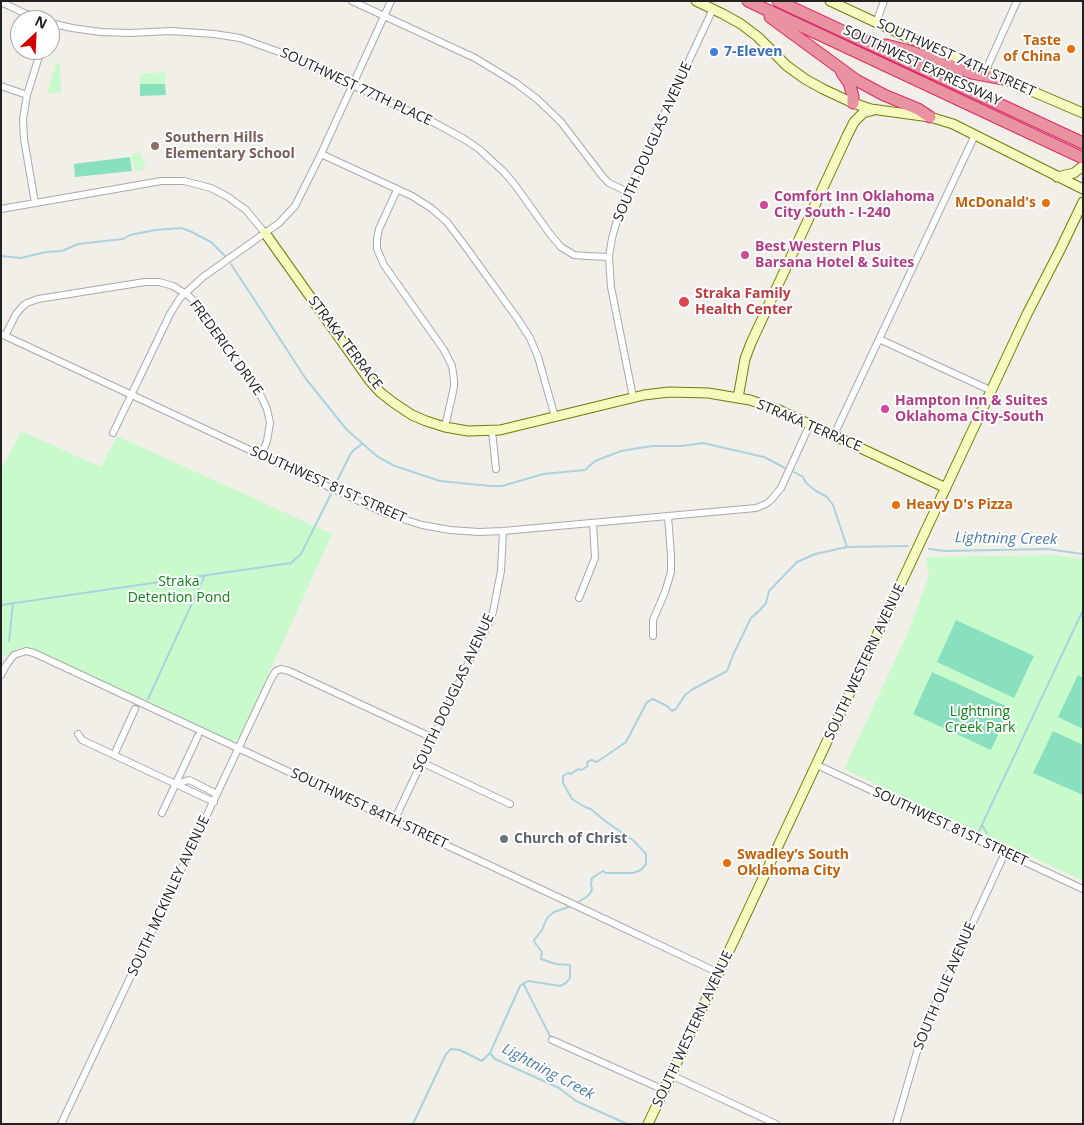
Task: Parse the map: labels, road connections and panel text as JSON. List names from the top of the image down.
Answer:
{
  "streets": {
    "highway": ["SOUTHWEST EXPRESSWAY"],
    "main road": ["SOUTHWEST 74TH STREET", "STRAKA TERRACE", "SOUTH WESTERN AVENUE"],
    "street": [
      "SOUTHWEST 77TH PLACE",
      "SOUTH DOUGLAS AVENUE",
      "FREDERICK DRIVE",
      "SOUTHWEST 81ST STREET",
      "SOUTHWEST 84TH STREET",
      "SOUTH MCKINLEY AVENUE",
      "SOUTH OLIE AVENUE"
    ]
  },
  "crossings": [
    ["SOUTHWEST 77TH PLACE", "SOUTH DOUGLAS AVENUE"],
    ["SOUTH DOUGLAS AVENUE", "STRAKA TERRACE"],
    ["SOUTH DOUGLAS AVENUE", "SOUTHWEST 81ST STREET"],
    ["SOUTH DOUGLAS AVENUE", "SOUTHWEST 84TH STREET"],
    ["SOUTH DOUGLAS AVENUE", "SOUTH MCKINLEY AVENUE"],
    ["STRAKA TERRACE", "SOUTHWEST 81ST STREET"],
    ["STRAKA TERRACE", "SOUTH WESTERN AVENUE"],
    ["FREDERICK DRIVE", "SOUTHWEST 81ST STREET"],
    ["SOUTHWEST 81ST STREET", "SOUTH WESTERN AVENUE"],
    ["SOUTHWEST 81ST STREET", "SOUTH OLIE AVENUE"],
    ["SOUTH WESTERN AVENUE", "SOUTHWEST 84TH STREET"],
    ["SOUTHWEST 84TH STREET", "SOUTH MCKINLEY AVENUE"]
  ],
  "water": ["Lightning Creek"],
  "parks": ["Straka Detention Pond", "Lightning Creek Park"],
  "places": [
    "Taste of China",
    "7-Eleven",
    "Southern Hills Elementary School",
    "McDonald's",
    "Comfort Inn Oklahoma City South - I-240",
    "Best Western Plus Barsana Hotel & Suites",
    "Straka Family Health Center",
    "Hampton Inn & Suites Oklahoma City-South",
    "Heavy D's Pizza",
    "Church of Christ",
    "Swadley’s South Oklahoma City"
  ],
  "north": "top right"
}
